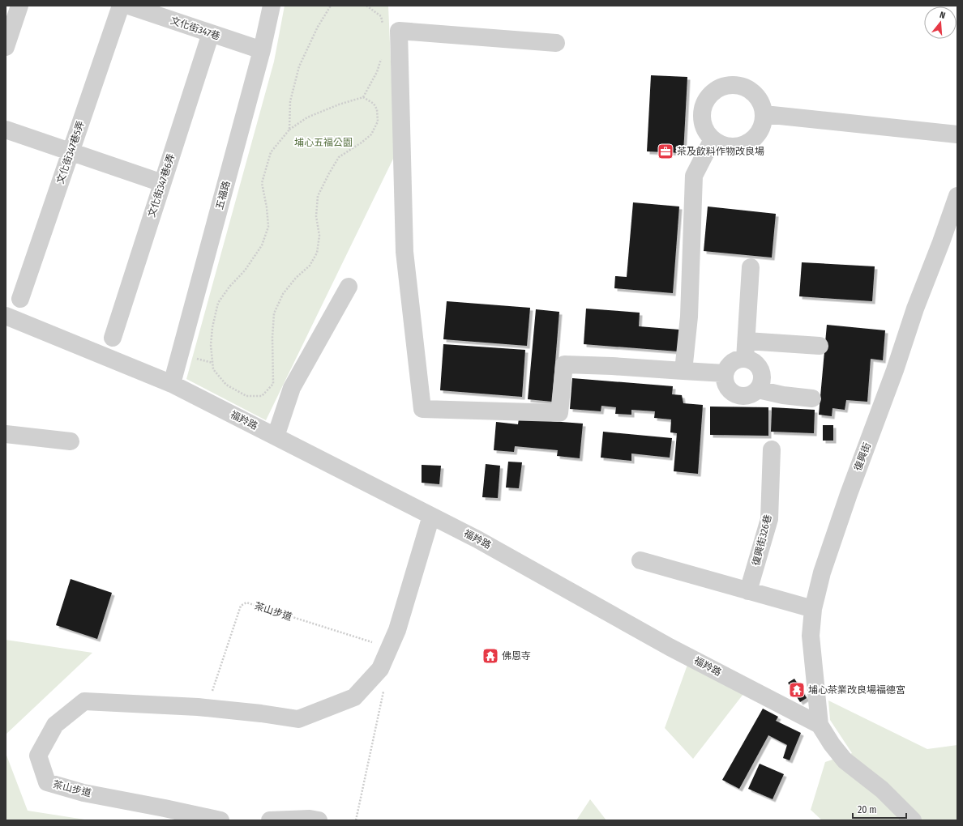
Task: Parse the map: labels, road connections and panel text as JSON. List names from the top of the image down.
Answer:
{
  "streets": {
    "street": [
      "文化街347巷",
      "文化街347巷5弄",
      "文化街347巷6弄",
      "五福路",
      "福羚路",
      "復興街",
      "復興街326巷",
      "茶山步道"
    ]
  },
  "crossings": [
    ["文化街347巷", "文化街347巷6弄"],
    ["文化街347巷", "五福路"],
    ["五福路", "福羚路"],
    ["福羚路", "復興街"],
    ["福羚路", "茶山步道"]
  ],
  "parks": ["埔心五福公園"],
  "places": {
    "office": ["茶及飲料作物改良場"],
    "temple": ["佛恩寺", "埔心茶業改良場福德宮"]
  },
  "scale_bar": "20 m",
  "north": "top"
}
